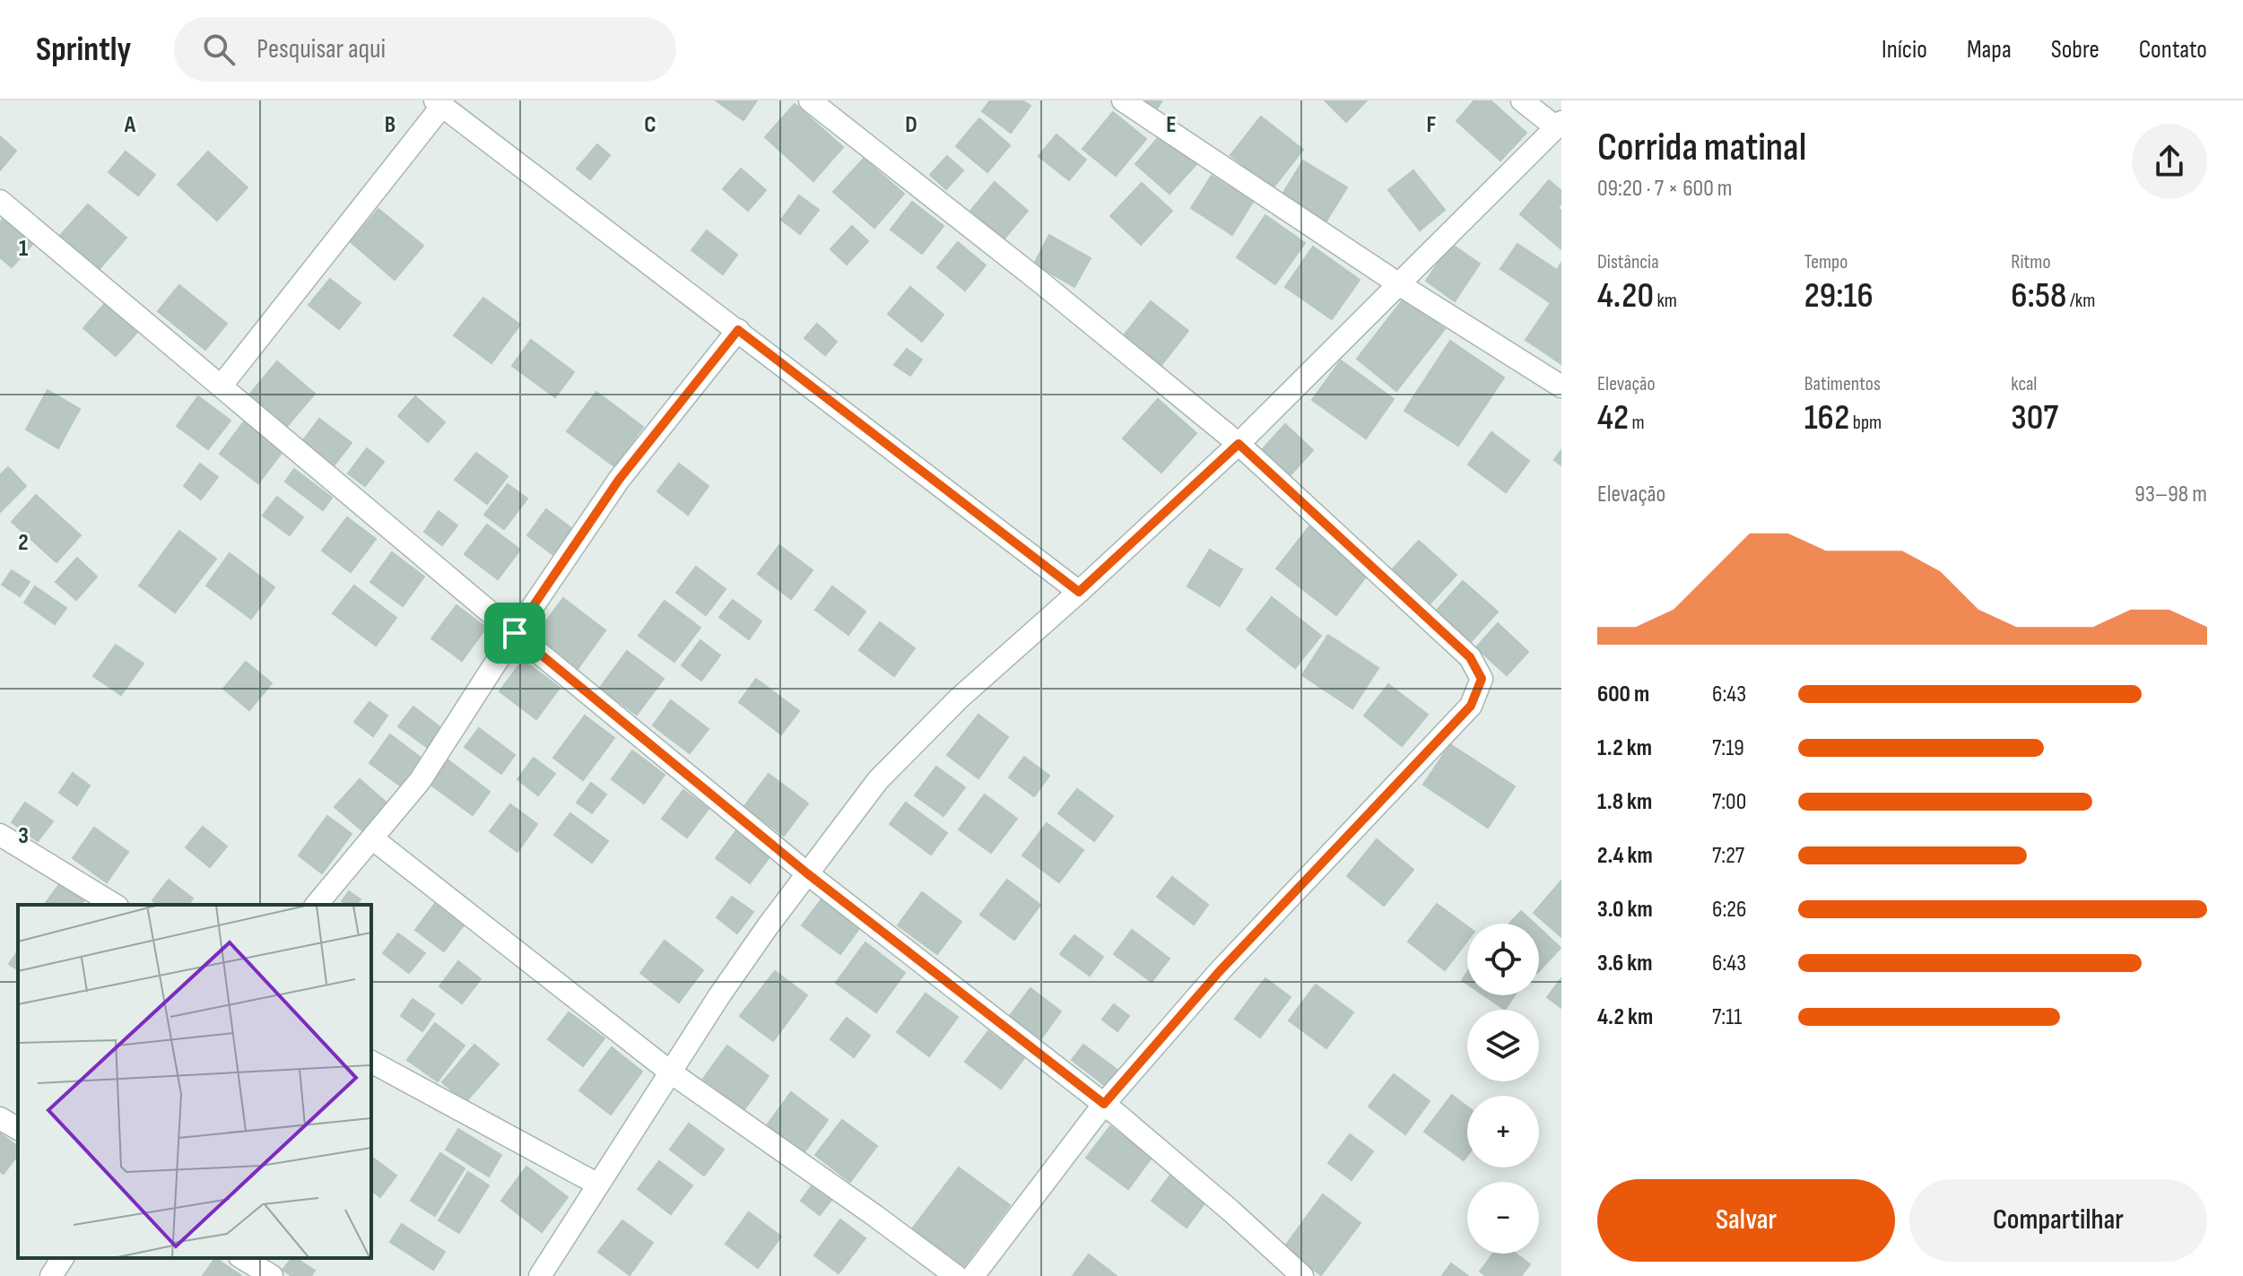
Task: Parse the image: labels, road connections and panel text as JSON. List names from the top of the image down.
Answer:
{
  "page": {
    "header": "Sprintly",
    "search": "Pesquisar aqui",
    "nav": [
      "Início",
      "Mapa",
      "Sobre",
      "Contato"
    ],
    "heading": ["Corrida matinal", "09:20 · 7 × 600 m"],
    "stats": [
      ["Distância", "4.20 km"],
      ["Tempo", "29:16"],
      ["Ritmo", "6:58 /km"],
      ["Elevação", "42 m"],
      ["Batimentos", "162 bpm"],
      ["kcal", "307"]
    ],
    "chart": ["Elevação", "93–98 m"],
    "list": [
      {
        "name": "600 m",
        "note": "6:43"
      },
      {
        "name": "1.2 km",
        "note": "7:19"
      },
      {
        "name": "1.8 km",
        "note": "7:00"
      },
      {
        "name": "2.4 km",
        "note": "7:27"
      },
      {
        "name": "3.0 km",
        "note": "6:26"
      },
      {
        "name": "3.6 km",
        "note": "6:43"
      },
      {
        "name": "4.2 km",
        "note": "7:11"
      }
    ],
    "map_buttons": ["+", "−"],
    "buttons": ["Salvar", "Compartilhar"]
  },
  "grid": {
    "columns": [
      "A",
      "B",
      "C",
      "D",
      "E",
      "F"
    ],
    "rows": ["1", "2", "3"]
  }
}
